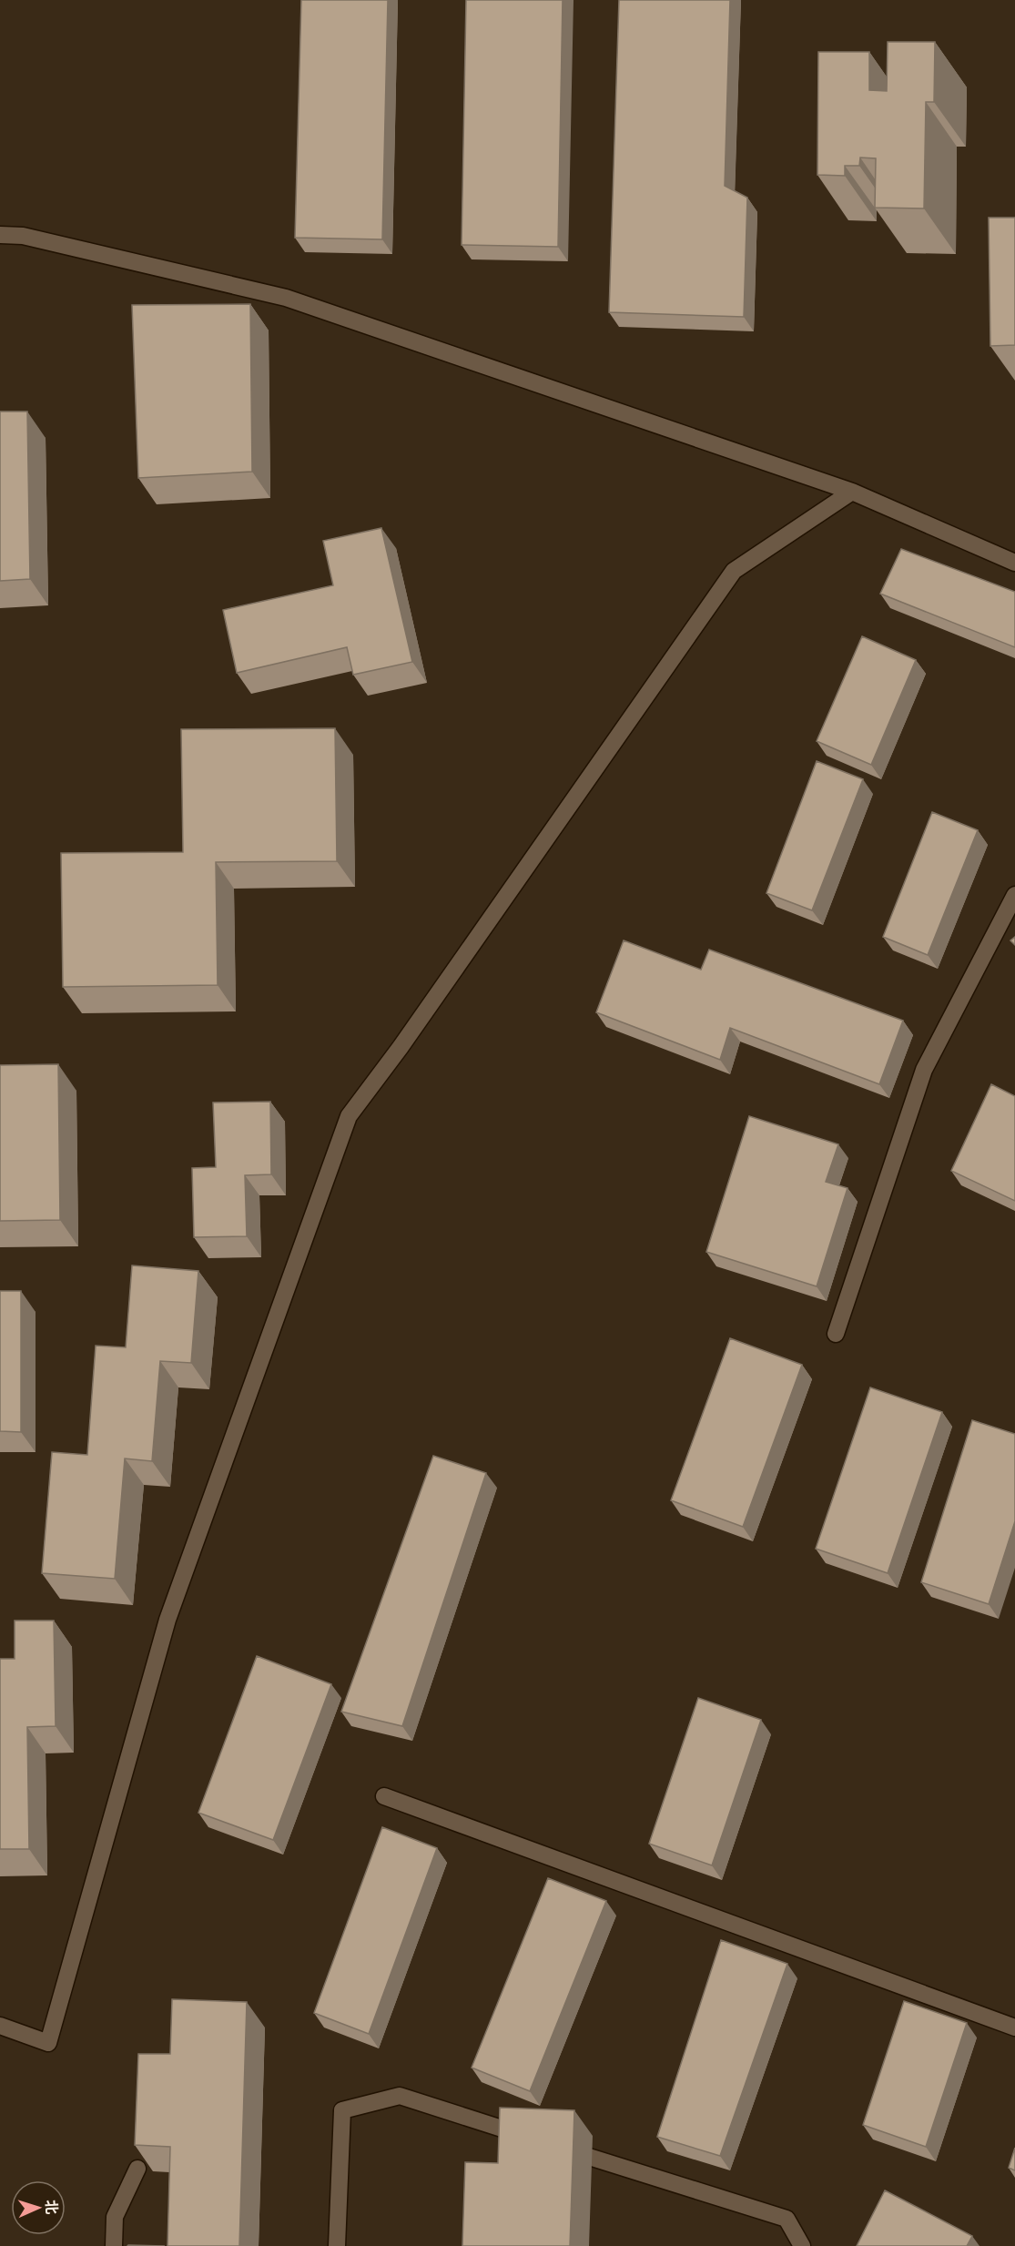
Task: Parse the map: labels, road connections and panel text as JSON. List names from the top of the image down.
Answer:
{
  "north": "right"
}
